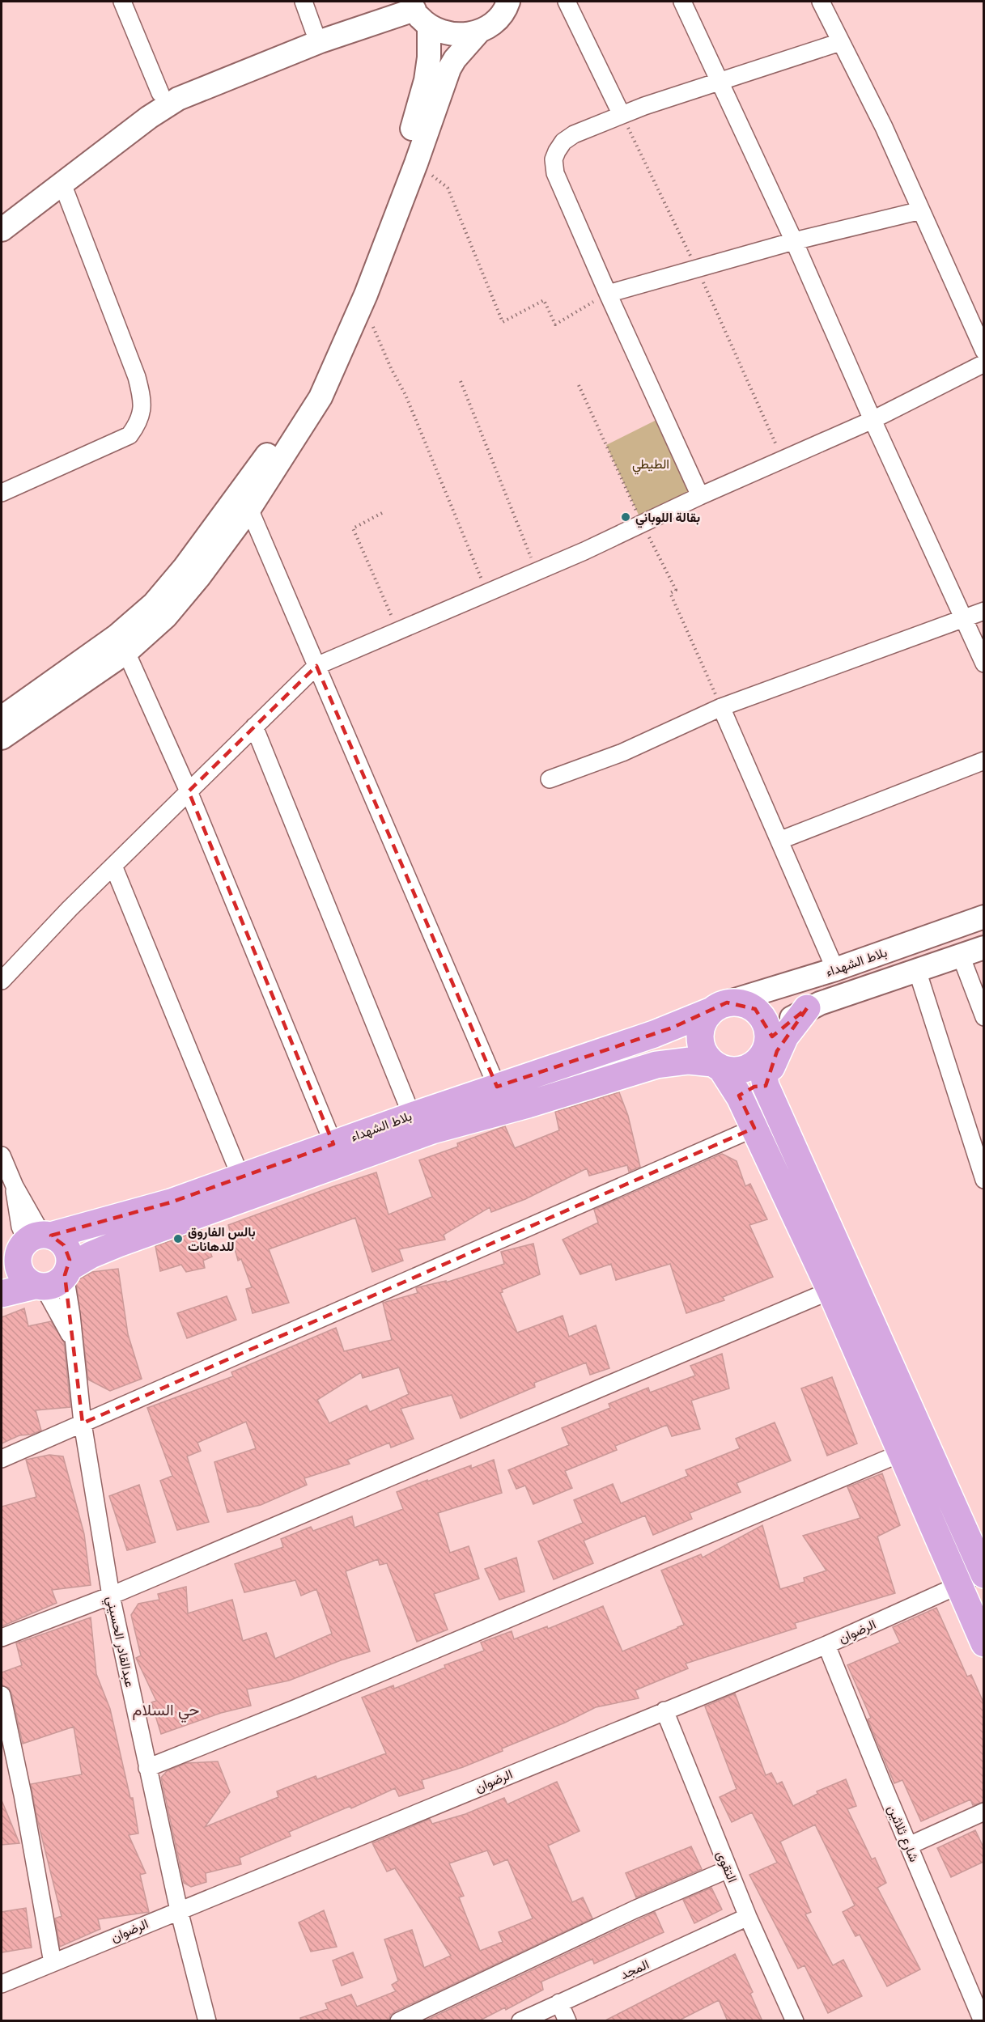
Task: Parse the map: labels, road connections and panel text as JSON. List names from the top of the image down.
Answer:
{
  "streets": {
    "main road": ["بلاط الشهداء"],
    "street": [
      "الرضوان",
      "عبدالقادر الحسيني",
      "شارع ثلاثين",
      "التقوى",
      "المجد"
    ]
  },
  "crossings": [
    ["بلاط الشهداء", "عبدالقادر الحسيني"],
    ["الرضوان", "عبدالقادر الحسيني"],
    ["الرضوان", "شارع ثلاثين"],
    ["الرضوان", "التقوى"],
    ["التقوى", "المجد"]
  ],
  "districts": ["حي السلام"],
  "parks": ["الطيطي"],
  "places": ["بقالة اللوباني", "بالس الفاروق للدهانات"]
}
